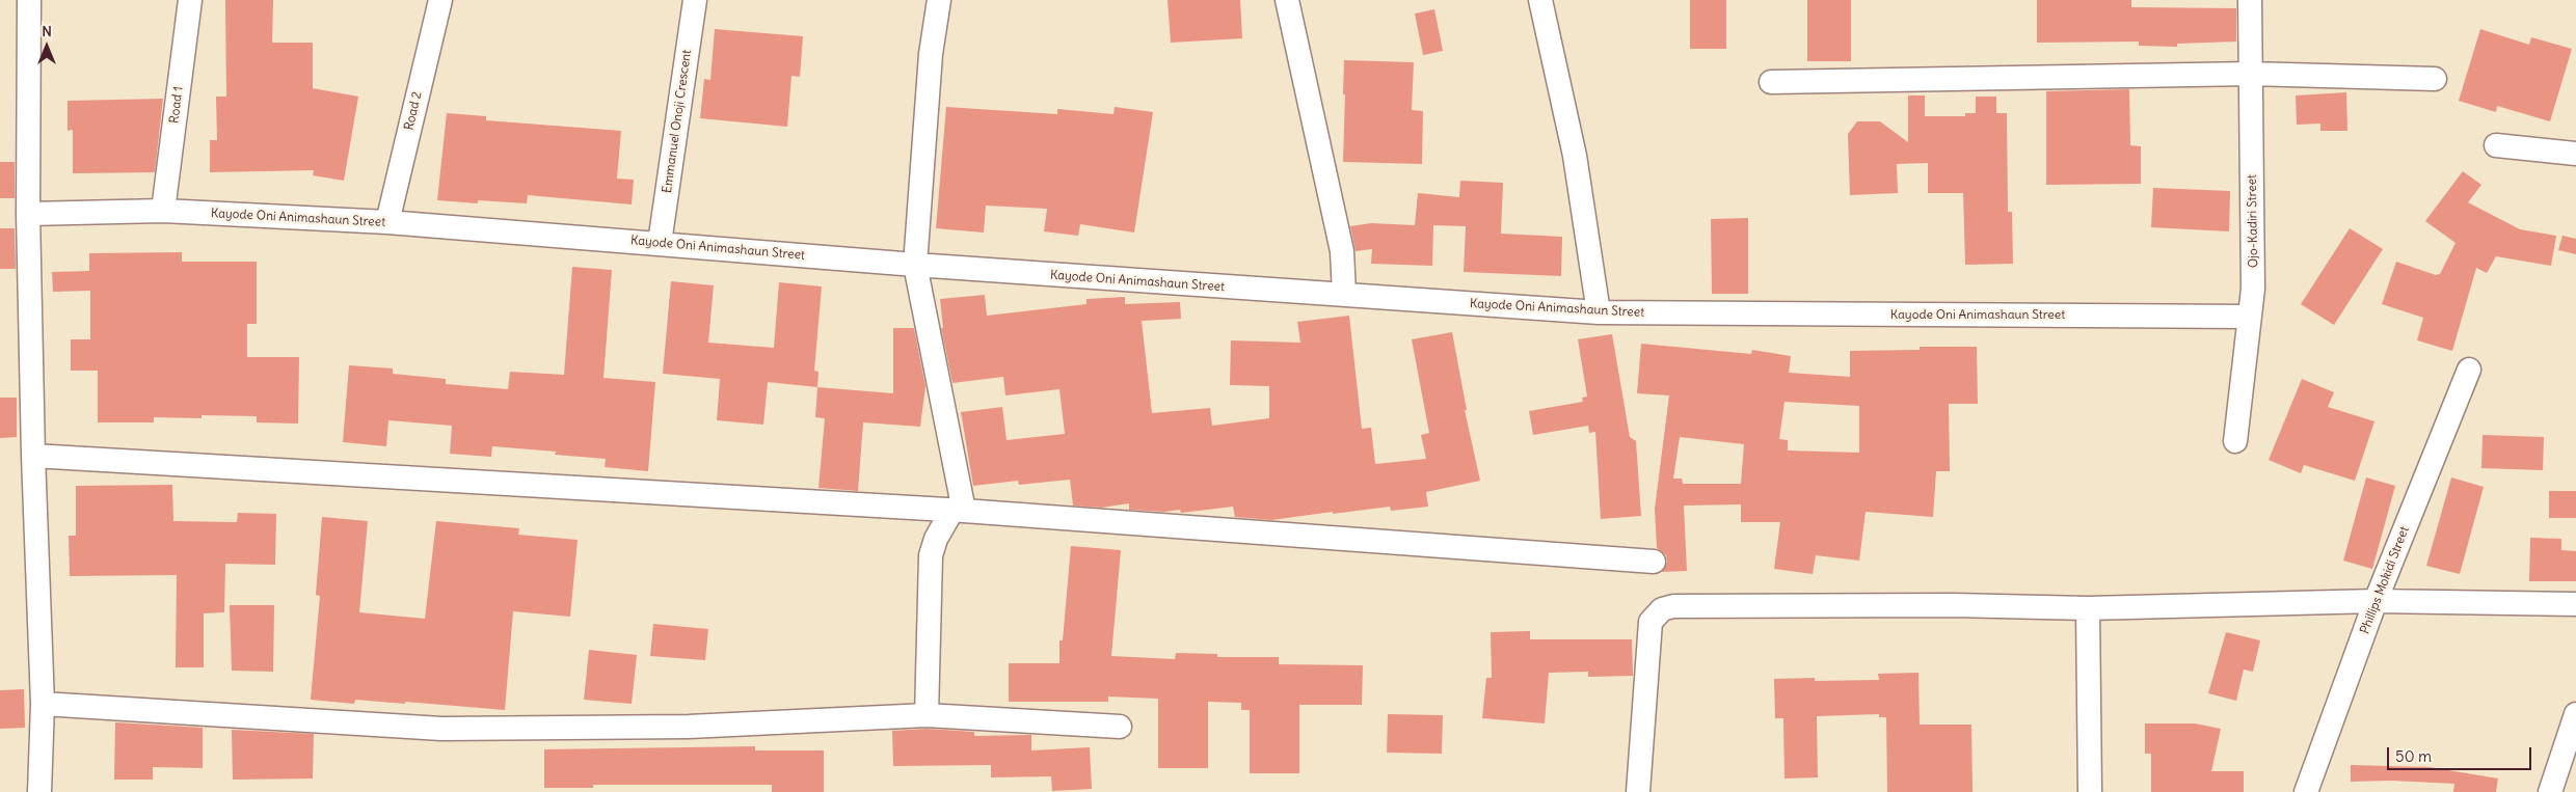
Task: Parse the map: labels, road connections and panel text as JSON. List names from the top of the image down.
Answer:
{
  "streets": {
    "street": [
      "Road 1",
      "Road 2",
      "Emmanuel Onoji Crescent",
      "Kayode Oni Animashaun Street",
      "Ojo-Kadiri Street",
      "Phillips Mokidi Street"
    ]
  },
  "crossings": [
    ["Road 1", "Kayode Oni Animashaun Street"],
    ["Road 2", "Kayode Oni Animashaun Street"],
    ["Emmanuel Onoji Crescent", "Kayode Oni Animashaun Street"],
    ["Kayode Oni Animashaun Street", "Ojo-Kadiri Street"]
  ],
  "scale_bar": "50 m",
  "north": "top"
}
